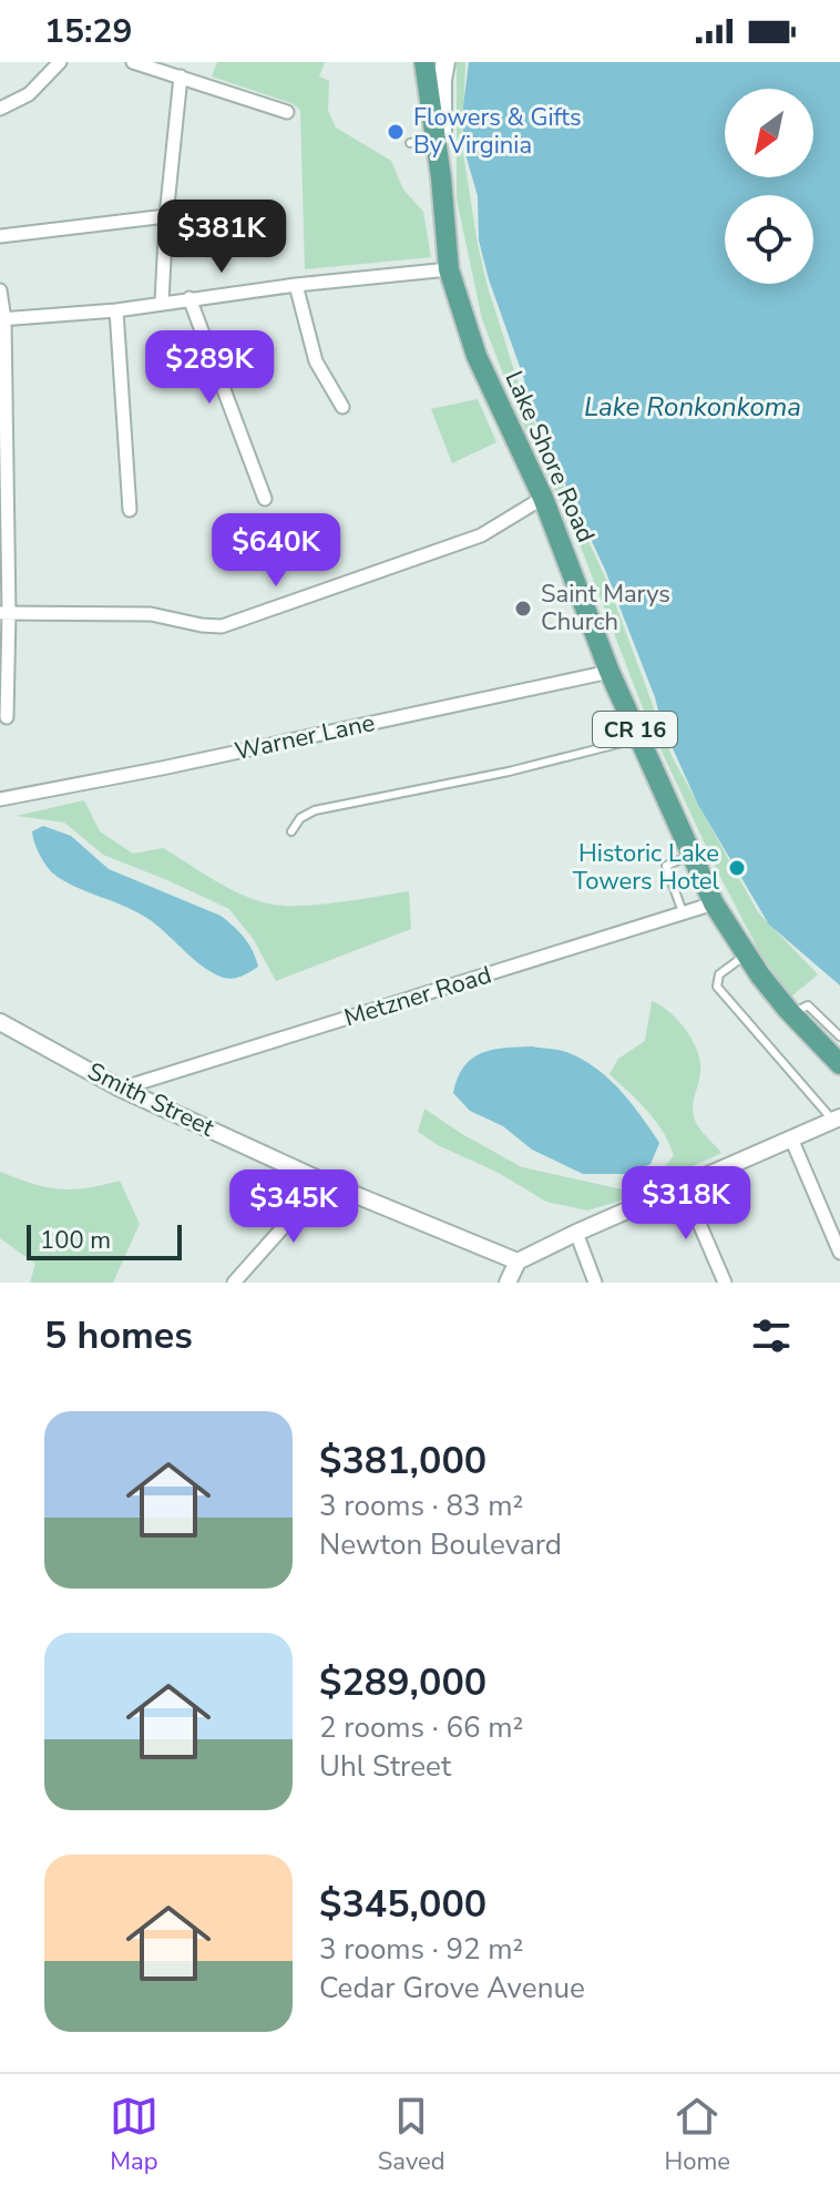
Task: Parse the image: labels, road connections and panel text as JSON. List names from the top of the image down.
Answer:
{
  "streets": {
    "main road": ["Lake Shore Road", "CR 16"],
    "street": ["Warner Lane", "Metzner Road", "Smith Street"]
  },
  "crossings": [
    ["Lake Shore Road", "CR 16"],
    ["Lake Shore Road", "Warner Lane"],
    ["Lake Shore Road", "Metzner Road"],
    ["CR 16", "Metzner Road"],
    ["Metzner Road", "Smith Street"]
  ],
  "water": ["Lake Ronkonkoma"],
  "places": ["Flowers & Gifts By Virginia", "Saint Marys Church", "Historic Lake Towers Hotel"],
  "scale_bar": "100 m",
  "north": "bottom left",
  "page": {
    "status": "15:29",
    "price": [
      "$381K",
      "$289K",
      "$640K",
      "$318K",
      "$345K"
    ],
    "scale": "100 m",
    "heading": "5 homes",
    "list": [
      {
        "name": "$381,000",
        "note": "3 rooms · 83 m² · Newton Boulevard"
      },
      {
        "name": "$289,000",
        "note": "2 rooms · 66 m² · Uhl Street"
      },
      {
        "name": "$345,000",
        "note": "3 rooms · 92 m² · Cedar Grove Avenue"
      }
    ],
    "tabs": ["Map", "Saved", "Home"]
  }
}
